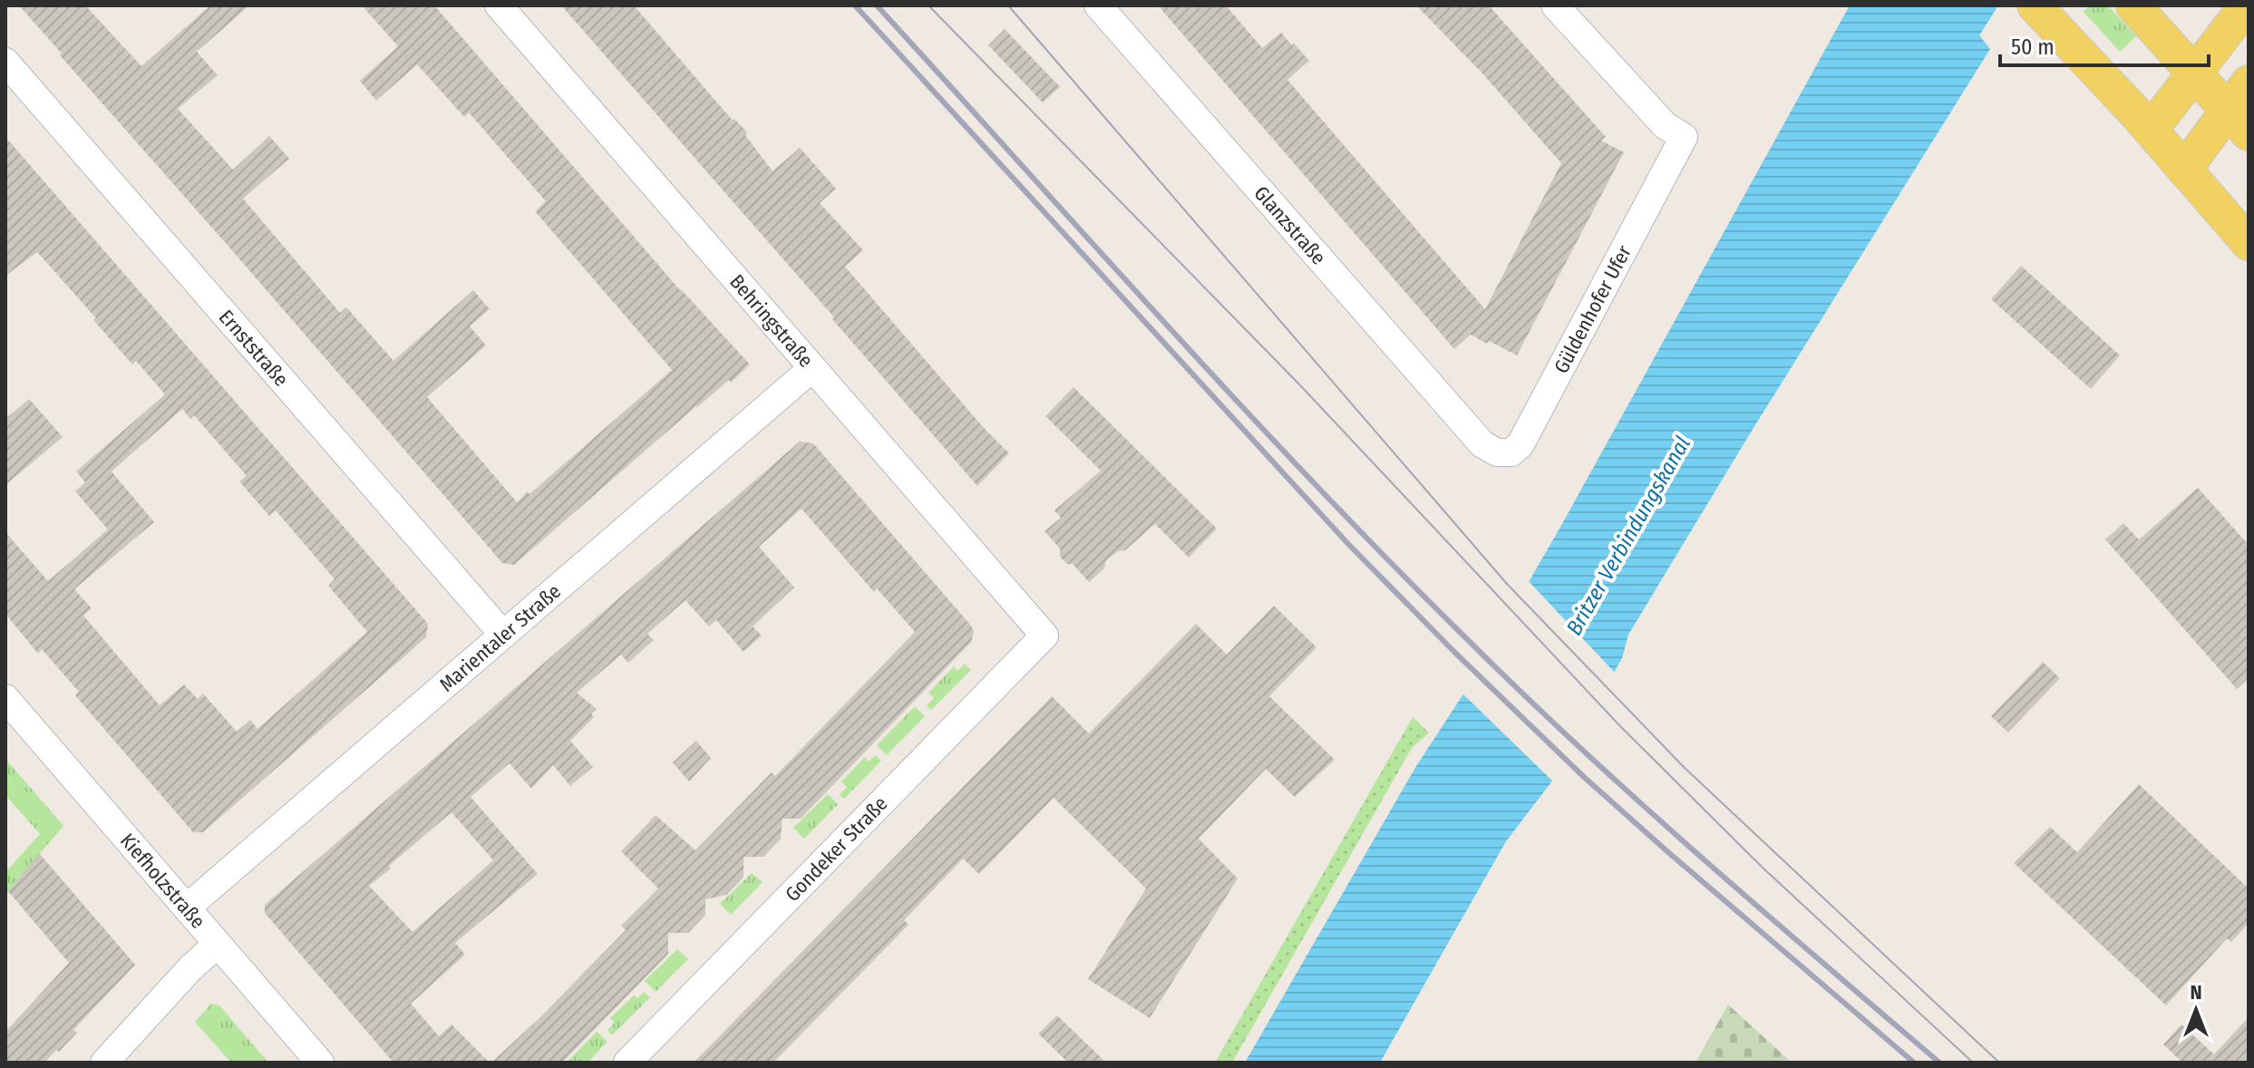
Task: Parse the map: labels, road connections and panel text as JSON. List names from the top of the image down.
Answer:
{
  "streets": {
    "street": [
      "Glanzstraße",
      "Güldenhofer Ufer",
      "Behringstraße",
      "Ernststraße",
      "Marientaler Straße",
      "Gondeker Straße",
      "Kiefholzstraße"
    ]
  },
  "crossings": [
    ["Glanzstraße", "Güldenhofer Ufer"],
    ["Behringstraße", "Marientaler Straße"],
    ["Behringstraße", "Gondeker Straße"],
    ["Ernststraße", "Marientaler Straße"],
    ["Marientaler Straße", "Kiefholzstraße"]
  ],
  "water": ["Britzer Verbindungskanal"],
  "scale_bar": "50 m",
  "north": "top"
}
